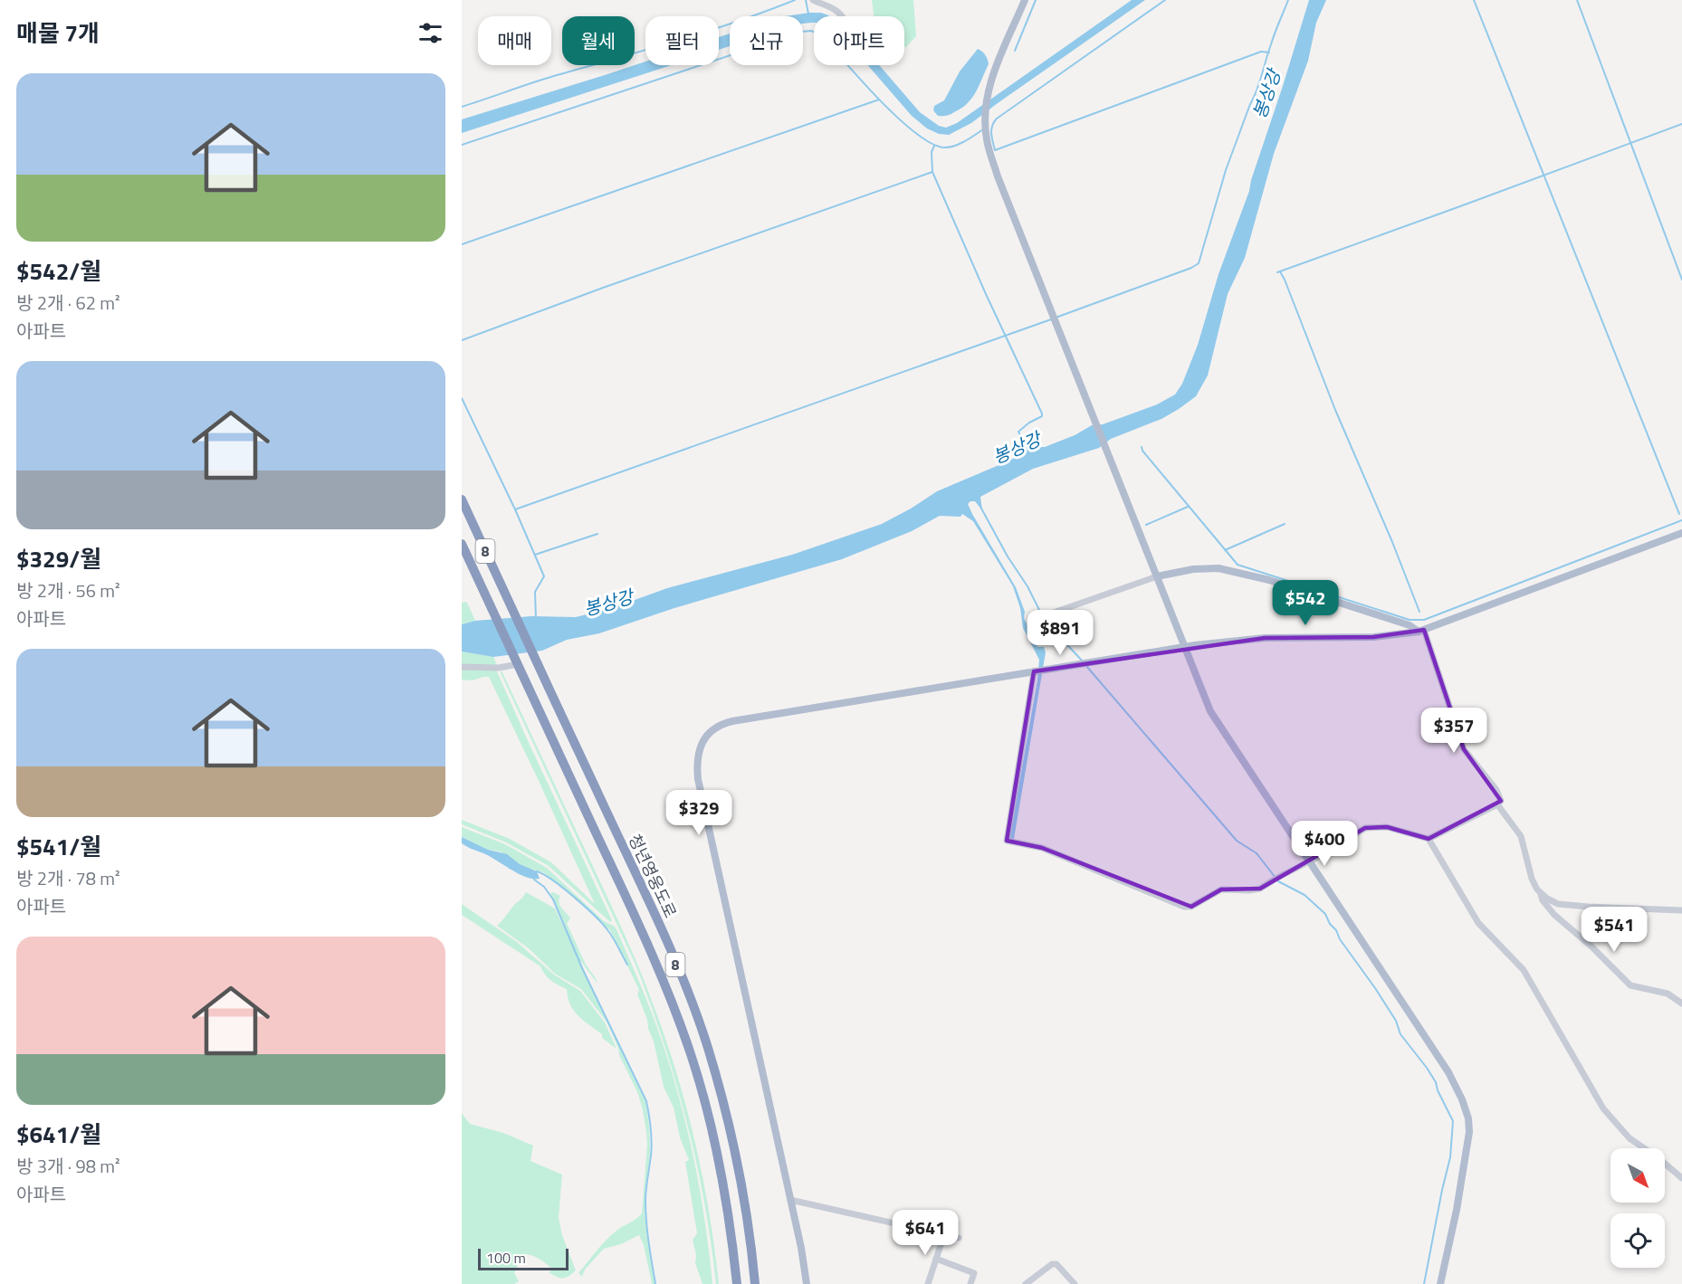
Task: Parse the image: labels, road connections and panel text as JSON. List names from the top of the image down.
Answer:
{
  "streets": {
    "highway": ["8", "청년영웅도로"]
  },
  "water": ["봉상강"],
  "scale_bar": "100 m",
  "north": "bottom right",
  "page": {
    "heading": "매물 7개",
    "chip": [
      "매매",
      "월세",
      "필터",
      "신규",
      "아파트"
    ],
    "list": [
      {
        "name": "$542/월",
        "note": "방 2개 · 62 m² · 아파트"
      },
      {
        "name": "$329/월",
        "note": "방 2개 · 56 m² · 아파트"
      },
      {
        "name": "$541/월",
        "note": "방 2개 · 78 m² · 아파트"
      },
      {
        "name": "$641/월",
        "note": "방 3개 · 98 m² · 아파트"
      }
    ],
    "price": [
      "$542",
      "$891",
      "$357",
      "$329",
      "$400",
      "$541",
      "$641"
    ],
    "scale": "100 m"
  }
}
